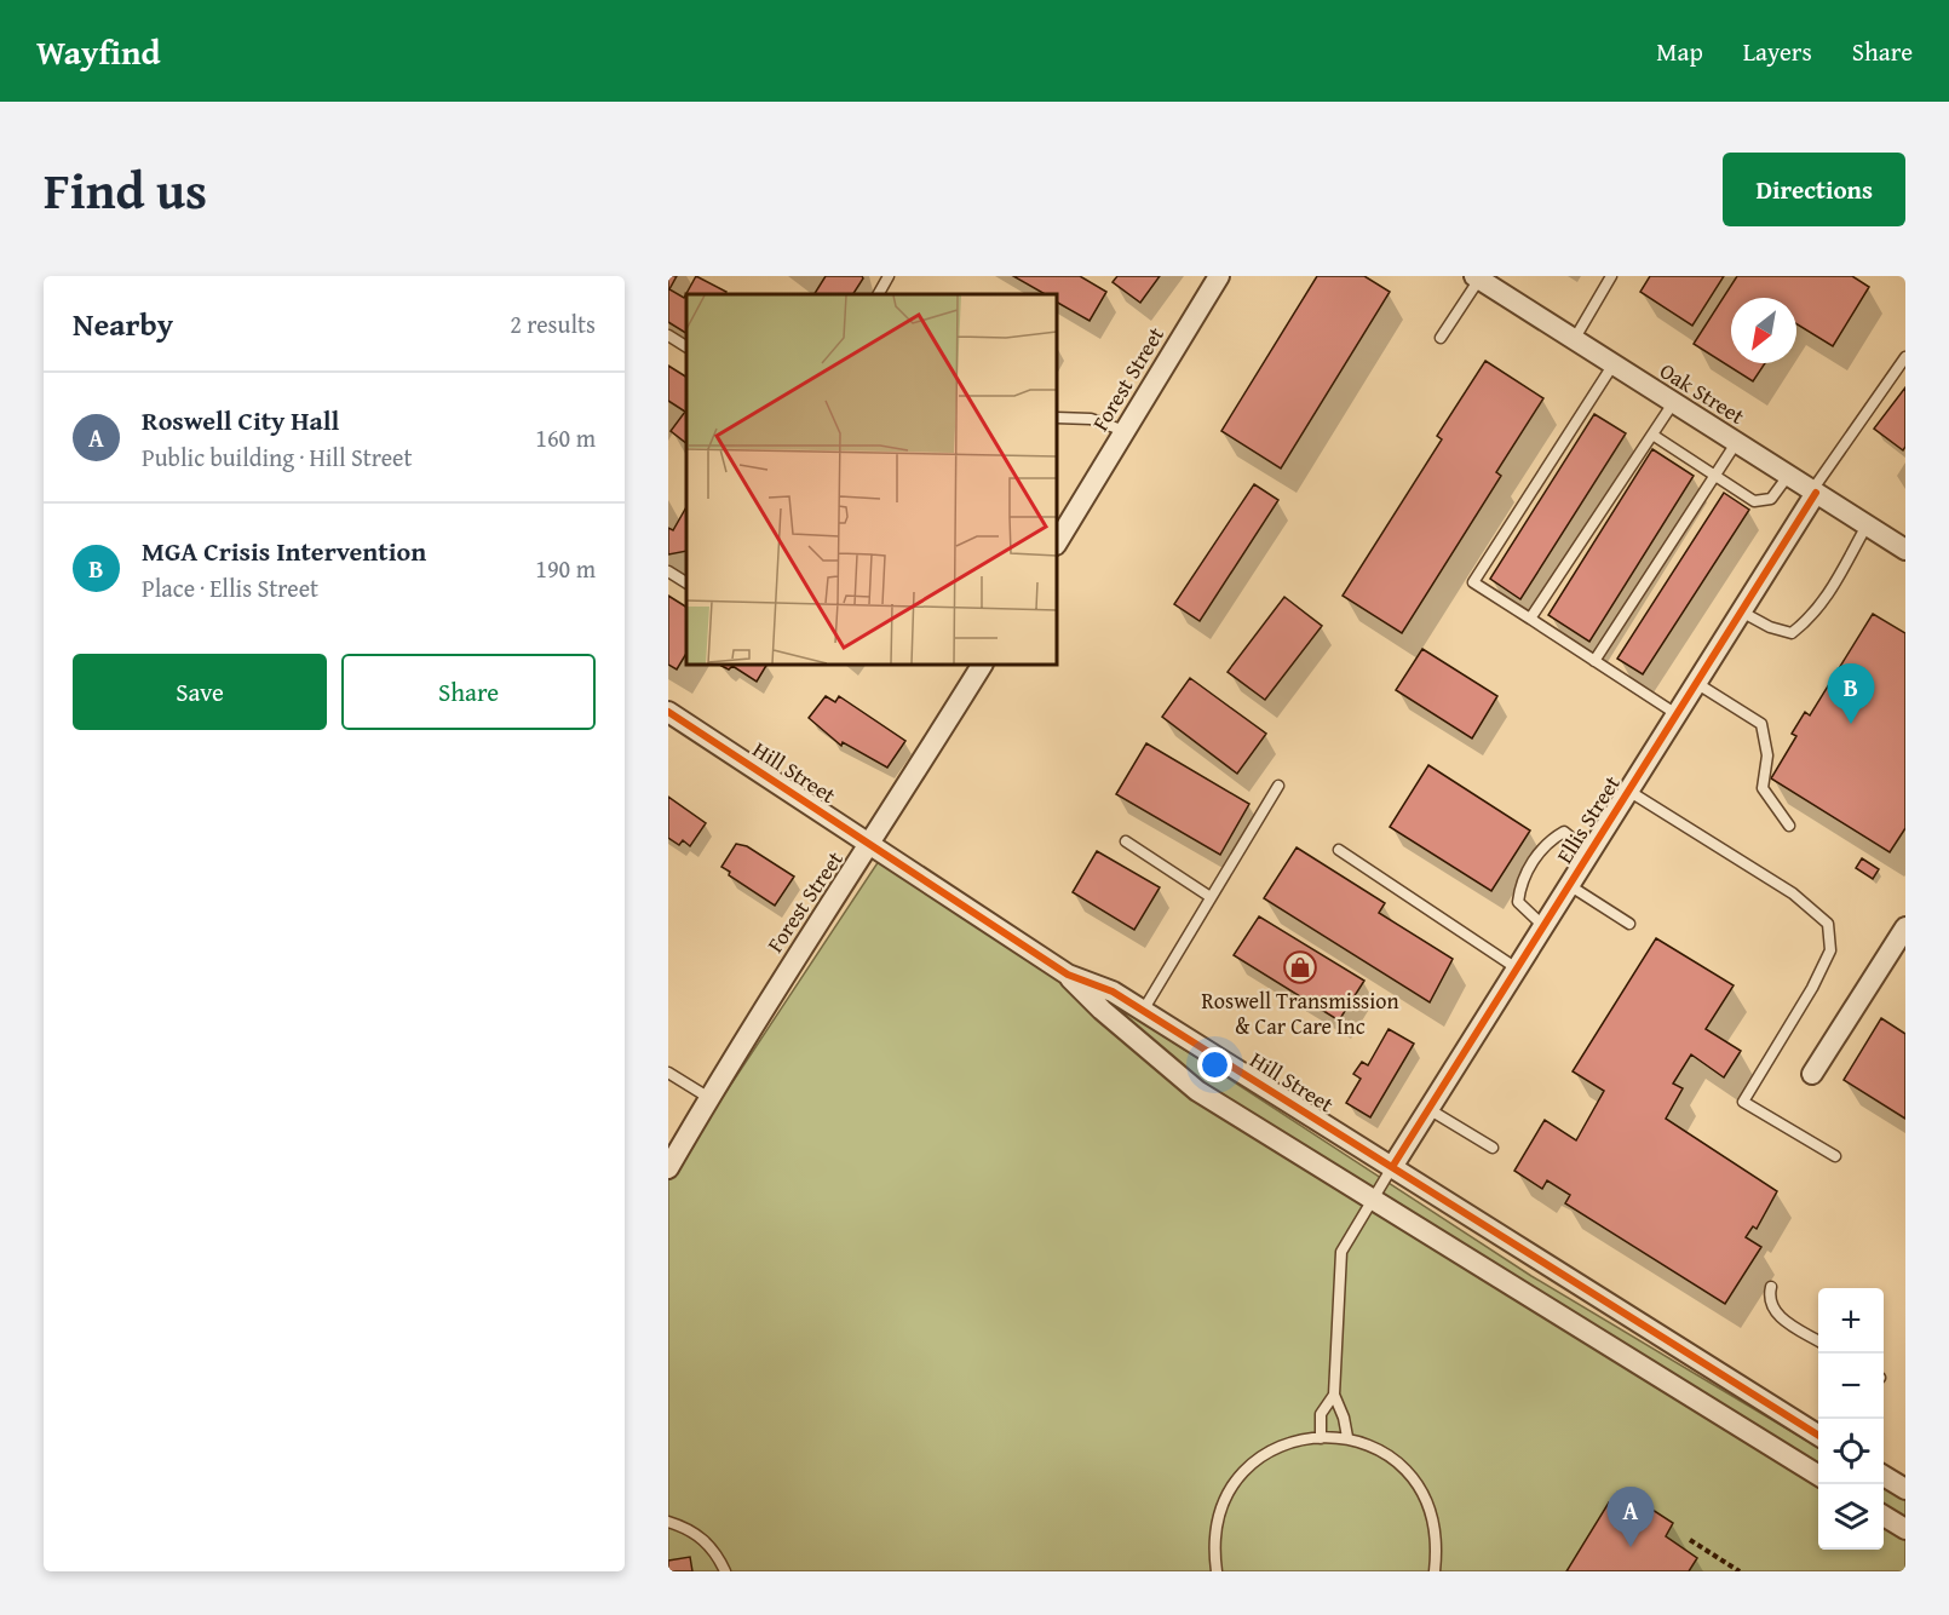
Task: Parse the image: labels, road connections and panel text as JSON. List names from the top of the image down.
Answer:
{
  "streets": {
    "street": [
      "Forest Street",
      "Oak Street",
      "Hill Street",
      "Ellis Street"
    ]
  },
  "crossings": [
    ["Forest Street", "Hill Street"],
    ["Oak Street", "Ellis Street"],
    ["Hill Street", "Ellis Street"]
  ],
  "places": {
    "shop": ["Roswell Transmission & Car Care Inc"]
  },
  "north": "bottom left",
  "page": {
    "header": "Wayfind",
    "nav": ["Map", "Layers", "Share"],
    "title": "Find us",
    "buttons": [
      "Directions",
      ["Save", "Share"]
    ],
    "heading": ["Nearby", "2 results"],
    "list": [
      {
        "mark": "A",
        "name": "Roswell City Hall",
        "note": "Public building · Hill Street",
        "value": "160 m"
      },
      {
        "mark": "B",
        "name": "MGA Crisis Intervention",
        "note": "Place · Ellis Street",
        "value": "190 m"
      }
    ],
    "pins": ["B", "A"],
    "map_buttons": ["+", "−"]
  }
}
